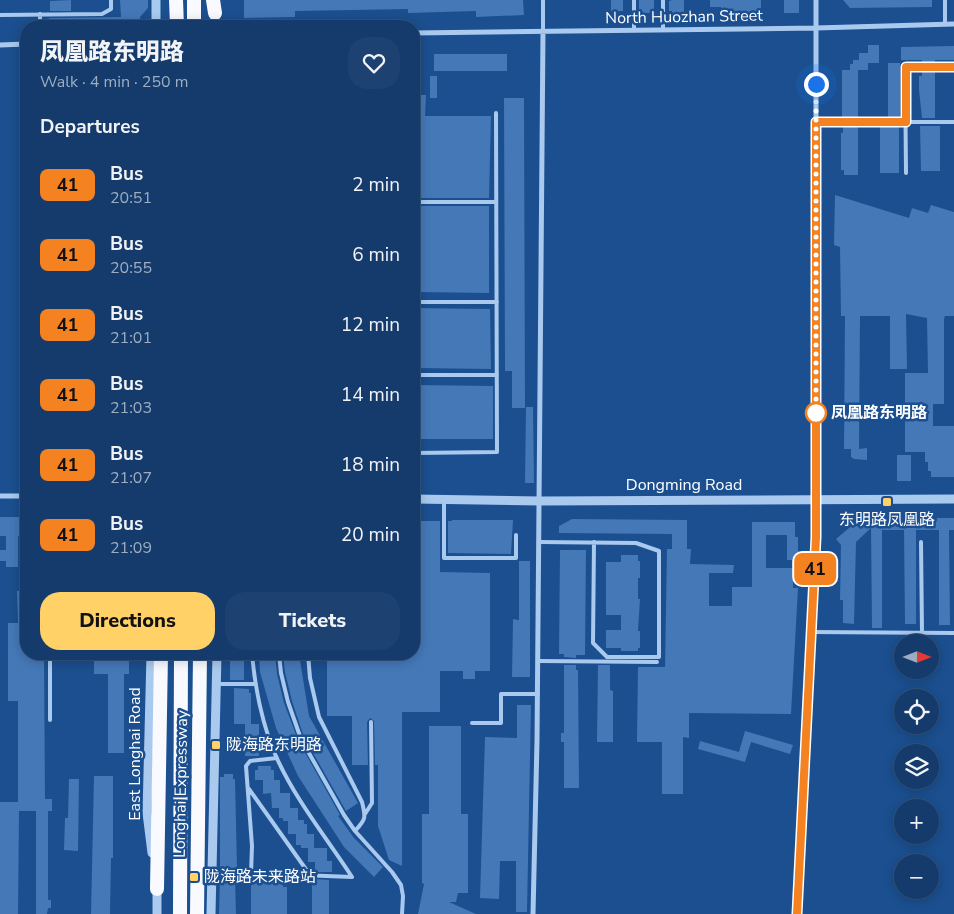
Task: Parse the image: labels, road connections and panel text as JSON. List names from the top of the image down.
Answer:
{
  "streets": {
    "highway": ["Longhai Expressway"],
    "street": ["North Huozhan Street", "Dongming Road", "East Longhai Road"]
  },
  "places": {
    "other": ["凤凰路东明路"],
    "transit": ["东明路凤凰路", "陇海路东明路", "陇海路未来路站"]
  },
  "lines": ["bus line 41"],
  "north": "right",
  "page": {
    "on_map": "41",
    "heading": [
      ["凤凰路东明路", "Walk · 4 min · 250 m"],
      "Departures"
    ],
    "list": [
      {
        "mark": "41",
        "name": "Bus",
        "note": "20:51",
        "value": "2 min"
      },
      {
        "mark": "41",
        "name": "Bus",
        "note": "20:55",
        "value": "6 min"
      },
      {
        "mark": "41",
        "name": "Bus",
        "note": "21:01",
        "value": "12 min"
      },
      {
        "mark": "41",
        "name": "Bus",
        "note": "21:03",
        "value": "14 min"
      },
      {
        "mark": "41",
        "name": "Bus",
        "note": "21:07",
        "value": "18 min"
      },
      {
        "mark": "41",
        "name": "Bus",
        "note": "21:09",
        "value": "20 min"
      }
    ],
    "buttons": ["Directions", "Tickets"],
    "map_buttons": ["+", "−"]
  }
}
